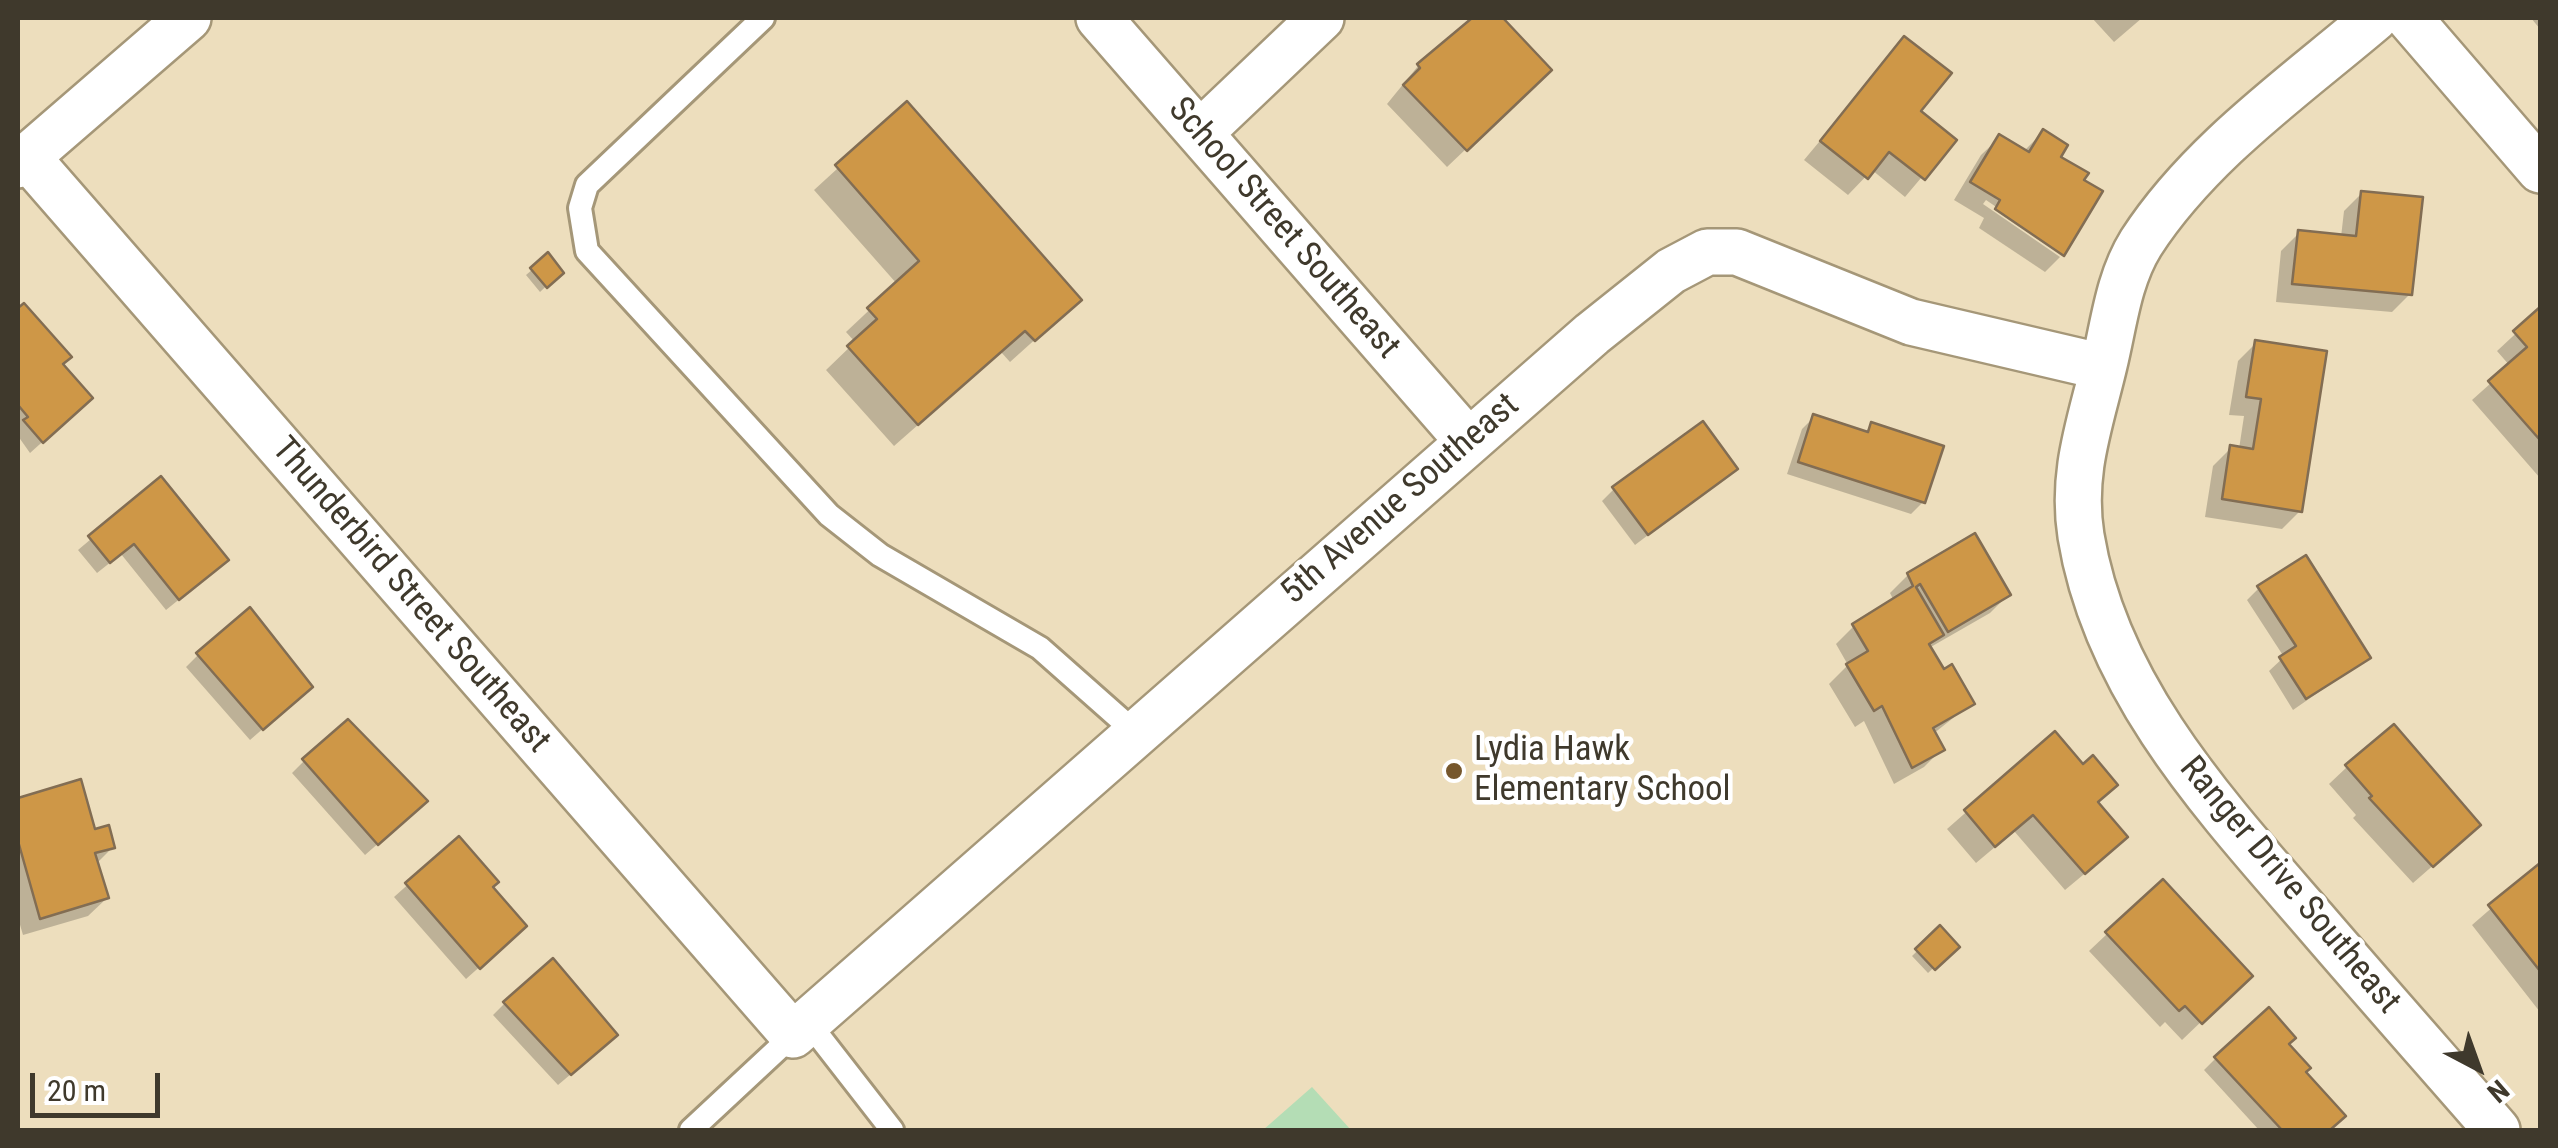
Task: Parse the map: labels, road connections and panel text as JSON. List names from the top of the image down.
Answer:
{
  "streets": {
    "street": [
      "School Street Southeast",
      "5th Avenue Southeast",
      "Thunderbird Street Southeast",
      "Ranger Drive Southeast"
    ]
  },
  "crossings": [
    ["School Street Southeast", "5th Avenue Southeast"],
    ["5th Avenue Southeast", "Thunderbird Street Southeast"],
    ["5th Avenue Southeast", "Ranger Drive Southeast"]
  ],
  "places": ["Lydia Hawk Elementary School"],
  "scale_bar": "20 m",
  "north": "bottom right"
}
